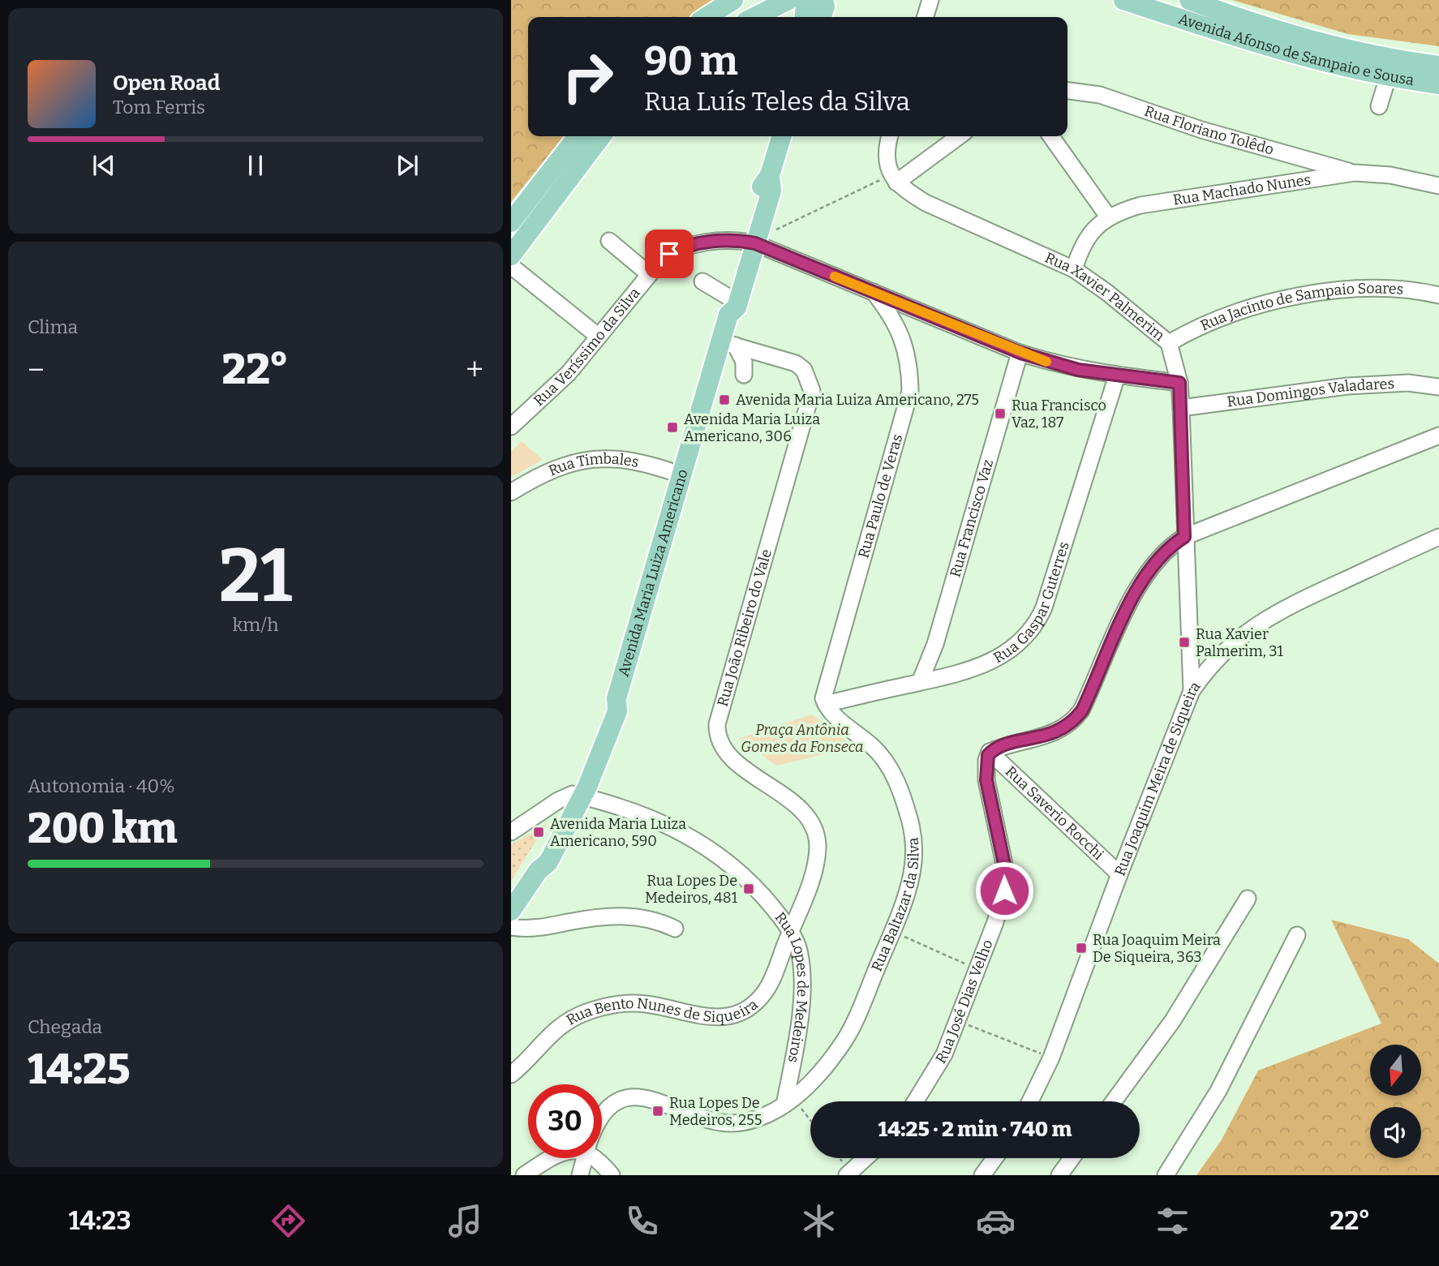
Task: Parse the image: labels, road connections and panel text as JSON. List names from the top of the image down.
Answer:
{
  "streets": {
    "main road": ["Avenida Afonso de Sampaio e Sousa", "Avenida Maria Luiza Americano"],
    "street": [
      "Rua Floriano Tolêdo",
      "Rua Machado Nunes",
      "Rua Xavier Palmerim",
      "Rua Jacinto de Sampaio Soares",
      "Rua Veríssimo da Silva",
      "Rua Domingos Valadares",
      "Rua Timbales",
      "Rua Paulo de Veras",
      "Rua Francisco Vaz",
      "Rua Gaspar Guterres",
      "Rua João Ribeiro do Vale",
      "Rua Joaquim Meira de Siqueira",
      "Rua Saverio Rocchi",
      "Rua Baltazar da Silva",
      "Rua Lopes de Medeiros",
      "Rua José Dias Velho",
      "Rua Bento Nunes de Siqueira"
    ]
  },
  "crossings": [
    ["Rua Floriano Tolêdo", "Rua Machado Nunes"],
    ["Rua Machado Nunes", "Rua Xavier Palmerim"],
    ["Rua Xavier Palmerim", "Rua Jacinto de Sampaio Soares"],
    ["Rua Xavier Palmerim", "Rua Domingos Valadares"],
    ["Rua Xavier Palmerim", "Rua Joaquim Meira de Siqueira"],
    ["Rua Veríssimo da Silva", "Avenida Maria Luiza Americano"],
    ["Rua Timbales", "Avenida Maria Luiza Americano"],
    ["Rua Paulo de Veras", "Rua Gaspar Guterres"],
    ["Rua Paulo de Veras", "Rua Baltazar da Silva"],
    ["Rua Francisco Vaz", "Rua Gaspar Guterres"],
    ["Avenida Maria Luiza Americano", "Rua João Ribeiro do Vale"],
    ["Avenida Maria Luiza Americano", "Rua Lopes de Medeiros"],
    ["Rua Gaspar Guterres", "Rua Baltazar da Silva"],
    ["Rua João Ribeiro do Vale", "Rua Lopes de Medeiros"],
    ["Rua João Ribeiro do Vale", "Rua Bento Nunes de Siqueira"],
    ["Rua Joaquim Meira de Siqueira", "Rua Saverio Rocchi"],
    ["Rua Saverio Rocchi", "Rua José Dias Velho"],
    ["Rua Baltazar da Silva", "Rua Lopes de Medeiros"],
    ["Rua Lopes de Medeiros", "Rua Bento Nunes de Siqueira"]
  ],
  "parks": ["Praça Antônia Gomes da Fonseca"],
  "places": {
    "transit": [
      "Avenida Maria Luiza Americano, 275",
      "Rua Francisco Vaz, 187",
      "Avenida Maria Luiza Americano, 306",
      "Rua Xavier Palmerim, 31",
      "Avenida Maria Luiza Americano, 590",
      "Rua Lopes De Medeiros, 481",
      "Rua Joaquim Meira De Siqueira, 363",
      "Rua Lopes De Medeiros, 255"
    ]
  },
  "north": "bottom",
  "page": {
    "turn": ["90 m", "Rua Luís Teles da Silva"],
    "song": ["Open Road", "Tom Ferris"],
    "tile": [
      "Clima",
      ["21", "km/h"],
      ["Autonomia · 40%", "200 km"],
      ["Chegada", "14:25"]
    ],
    "heat": ["−", "22°", "+"],
    "limit": "30",
    "trip": "14:25 · 2 min · 740 m",
    "tabs": ["14:23", "22°"]
  }
}
